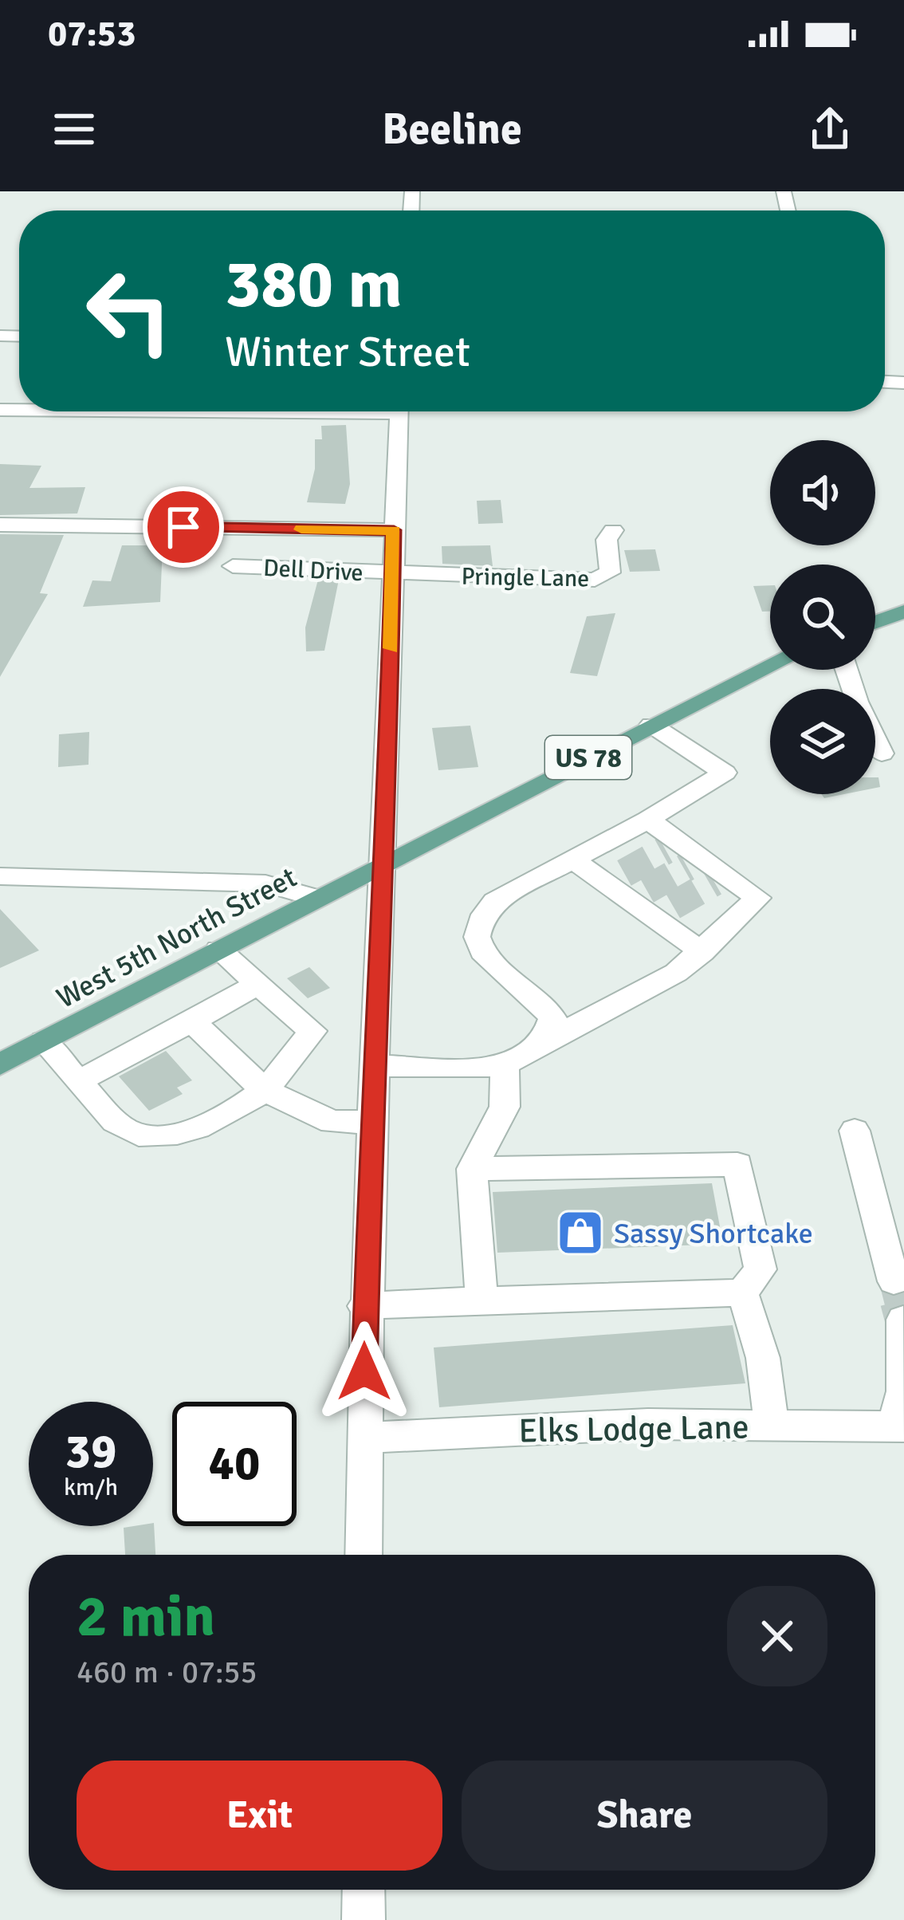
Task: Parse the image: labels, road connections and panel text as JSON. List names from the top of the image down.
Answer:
{
  "streets": {
    "main road": ["US 78", "West 5th North Street"],
    "street": ["Dell Drive", "Pringle Lane", "Elks Lodge Lane"]
  },
  "crossings": [
    ["Dell Drive", "Pringle Lane"],
    ["US 78", "West 5th North Street"]
  ],
  "places": {
    "shop": ["Sassy Shortcake"]
  },
  "page": {
    "status": "07:53",
    "header": "Beeline",
    "turn": ["380 m", "Winter Street"],
    "speed": "39 km/h",
    "limit": "40",
    "heading": ["2 min", "460 m · 07:55"],
    "buttons": ["Exit", "Share"]
  }
}
